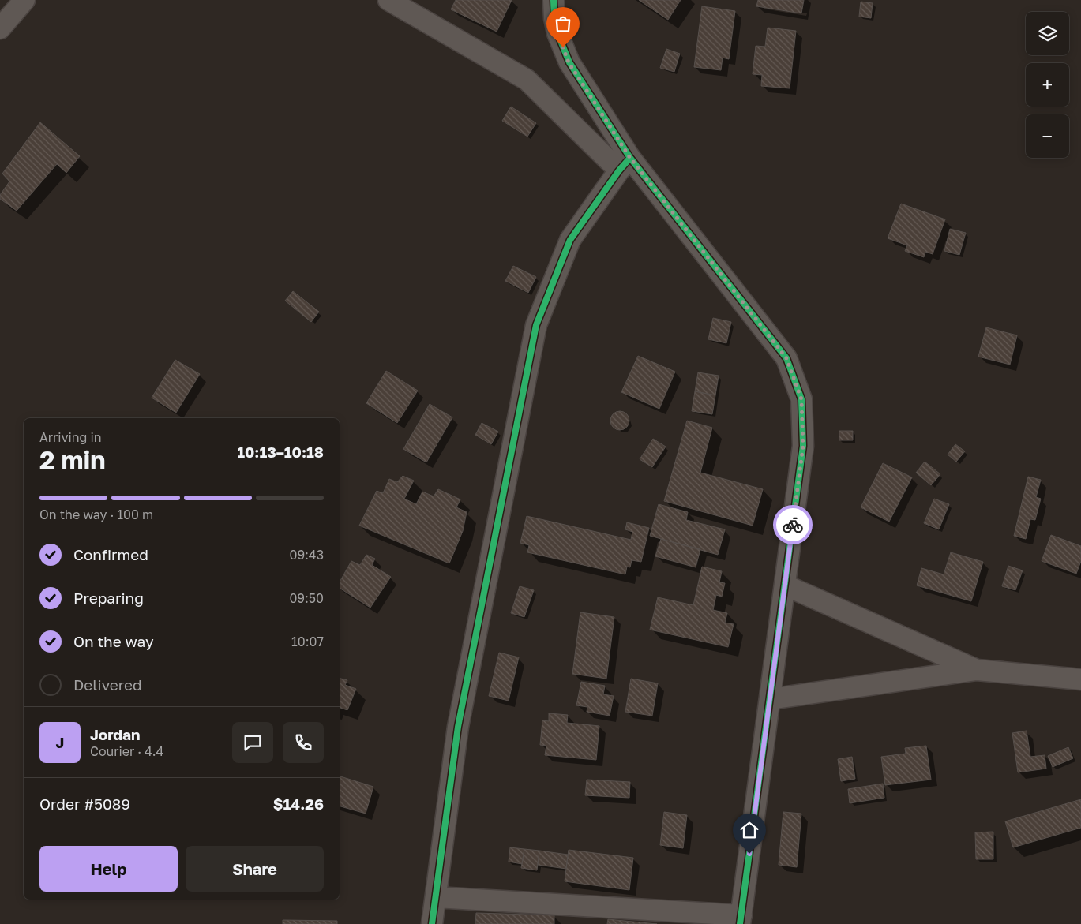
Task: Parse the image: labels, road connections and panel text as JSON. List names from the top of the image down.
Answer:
{
  "page": {
    "map_buttons": ["+", "−"],
    "heading": ["2 min", "Arriving in", "10:13–10:18"],
    "panel": [
      "Jordan",
      "Courier · 4.4",
      "Order #5089",
      "$14.26"
    ],
    "bar": "On the way · 100 m",
    "list": [
      ["Confirmed", "09:43"],
      ["Preparing", "09:50"],
      ["On the way", "10:07"],
      "Delivered"
    ],
    "round": "J",
    "buttons": ["Help", "Share"]
  }
}
